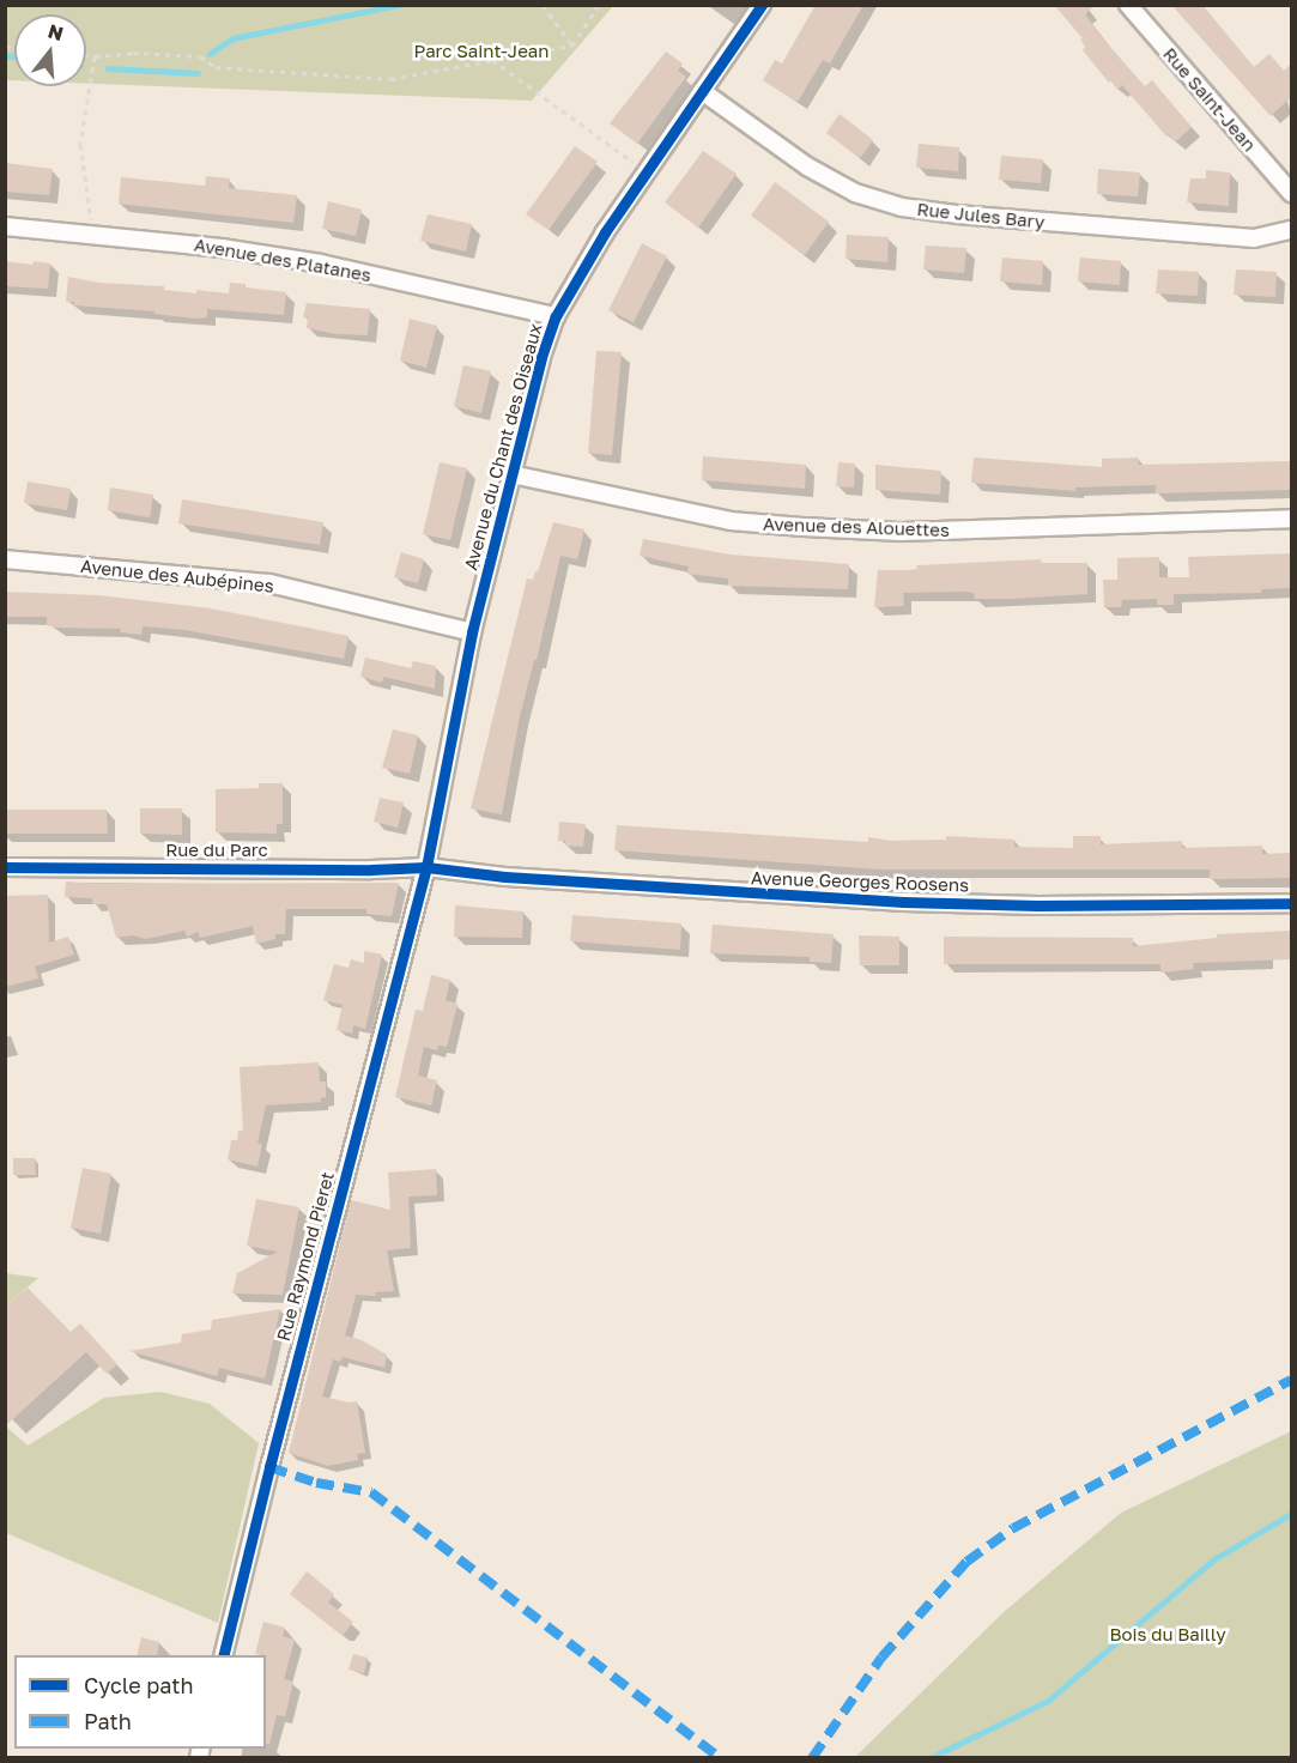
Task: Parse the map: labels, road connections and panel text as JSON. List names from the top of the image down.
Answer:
{
  "streets": {
    "street": [
      "Rue Saint-Jean",
      "Rue Jules Bary",
      "Avenue des Platanes",
      "Avenue du Chant des Oiseaux",
      "Avenue des Alouettes",
      "Avenue des Aubépines",
      "Rue du Parc",
      "Avenue Georges Roosens",
      "Rue Raymond Pieret"
    ]
  },
  "crossings": [
    ["Rue Jules Bary", "Avenue du Chant des Oiseaux"],
    ["Avenue des Platanes", "Avenue du Chant des Oiseaux"],
    ["Avenue du Chant des Oiseaux", "Avenue des Alouettes"],
    ["Avenue du Chant des Oiseaux", "Avenue des Aubépines"],
    ["Avenue du Chant des Oiseaux", "Rue du Parc"],
    ["Avenue du Chant des Oiseaux", "Avenue Georges Roosens"],
    ["Avenue du Chant des Oiseaux", "Rue Raymond Pieret"],
    ["Rue du Parc", "Avenue Georges Roosens"],
    ["Rue du Parc", "Rue Raymond Pieret"],
    ["Avenue Georges Roosens", "Rue Raymond Pieret"]
  ],
  "parks": ["Parc Saint-Jean", "Bois du Bailly"],
  "legend": ["Cycle path", "Path"],
  "north": "top"
}
